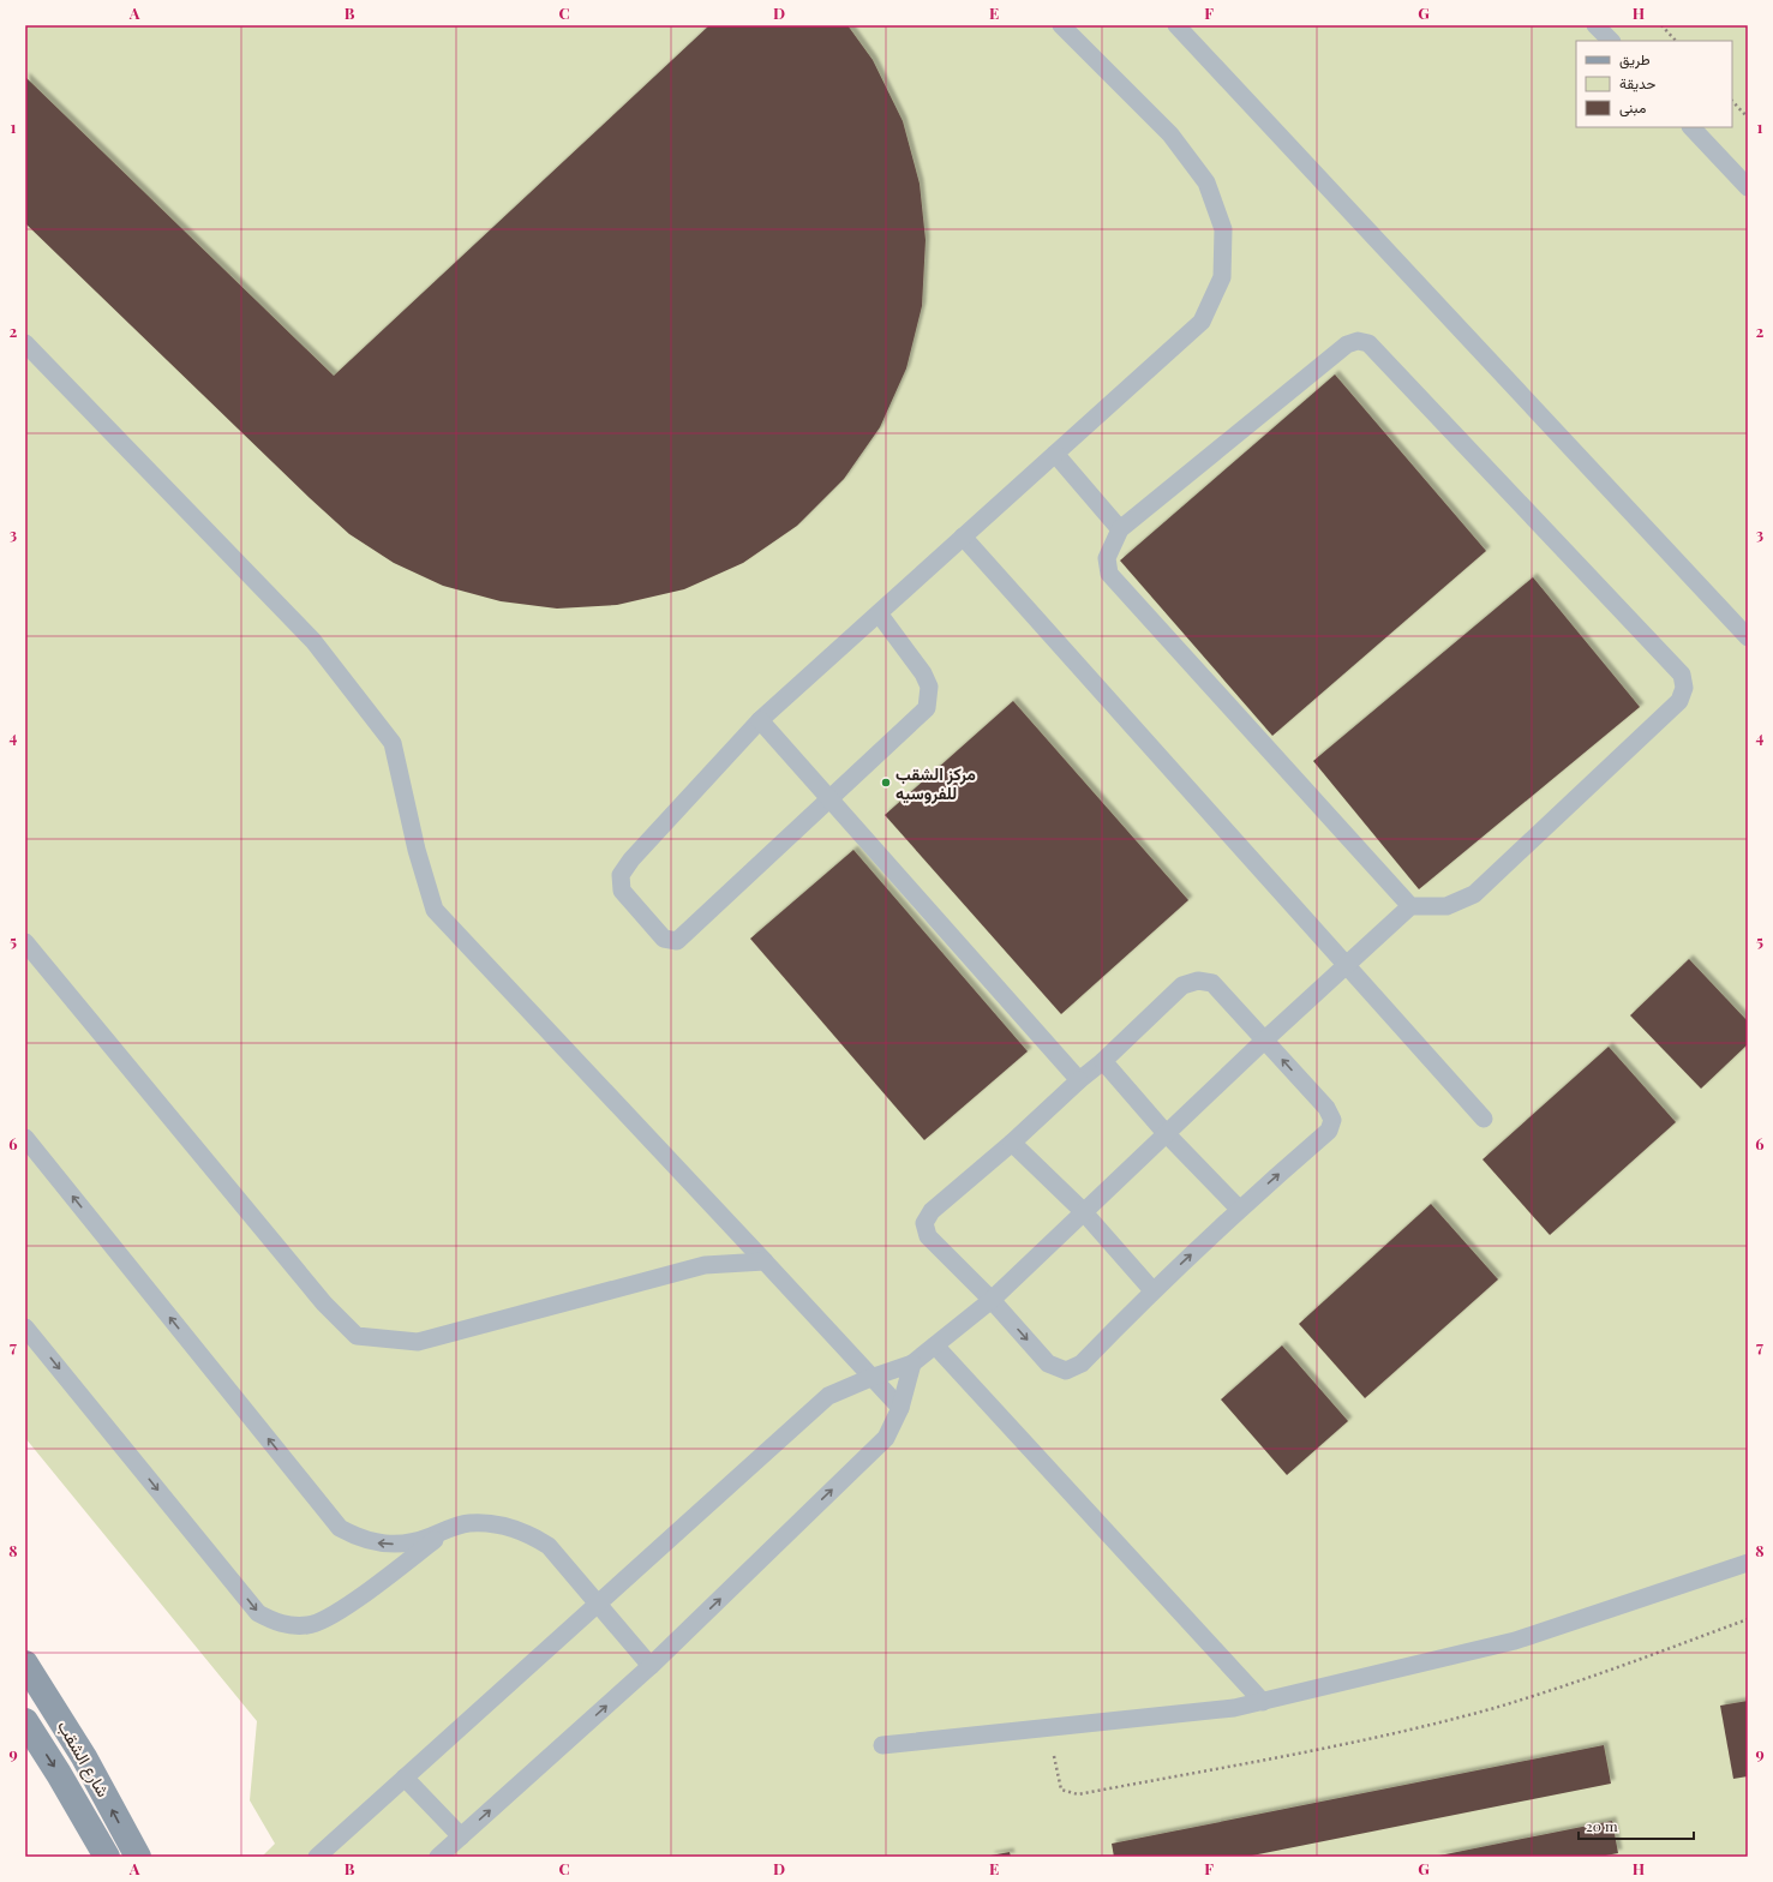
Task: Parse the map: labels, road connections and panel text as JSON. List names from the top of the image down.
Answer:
{
  "streets": {
    "street": ["شارع الشقب"]
  },
  "places": ["مركز الشقب للفروسيه"],
  "legend": ["طريق", "حديقة", "مبنى"],
  "scale_bar": "20 m",
  "grid": {
    "columns": [
      "A",
      "B",
      "C",
      "D",
      "E",
      "F",
      "G",
      "H"
    ],
    "rows": [
      "1",
      "2",
      "3",
      "4",
      "5",
      "6",
      "7",
      "8",
      "9"
    ]
  }
}
